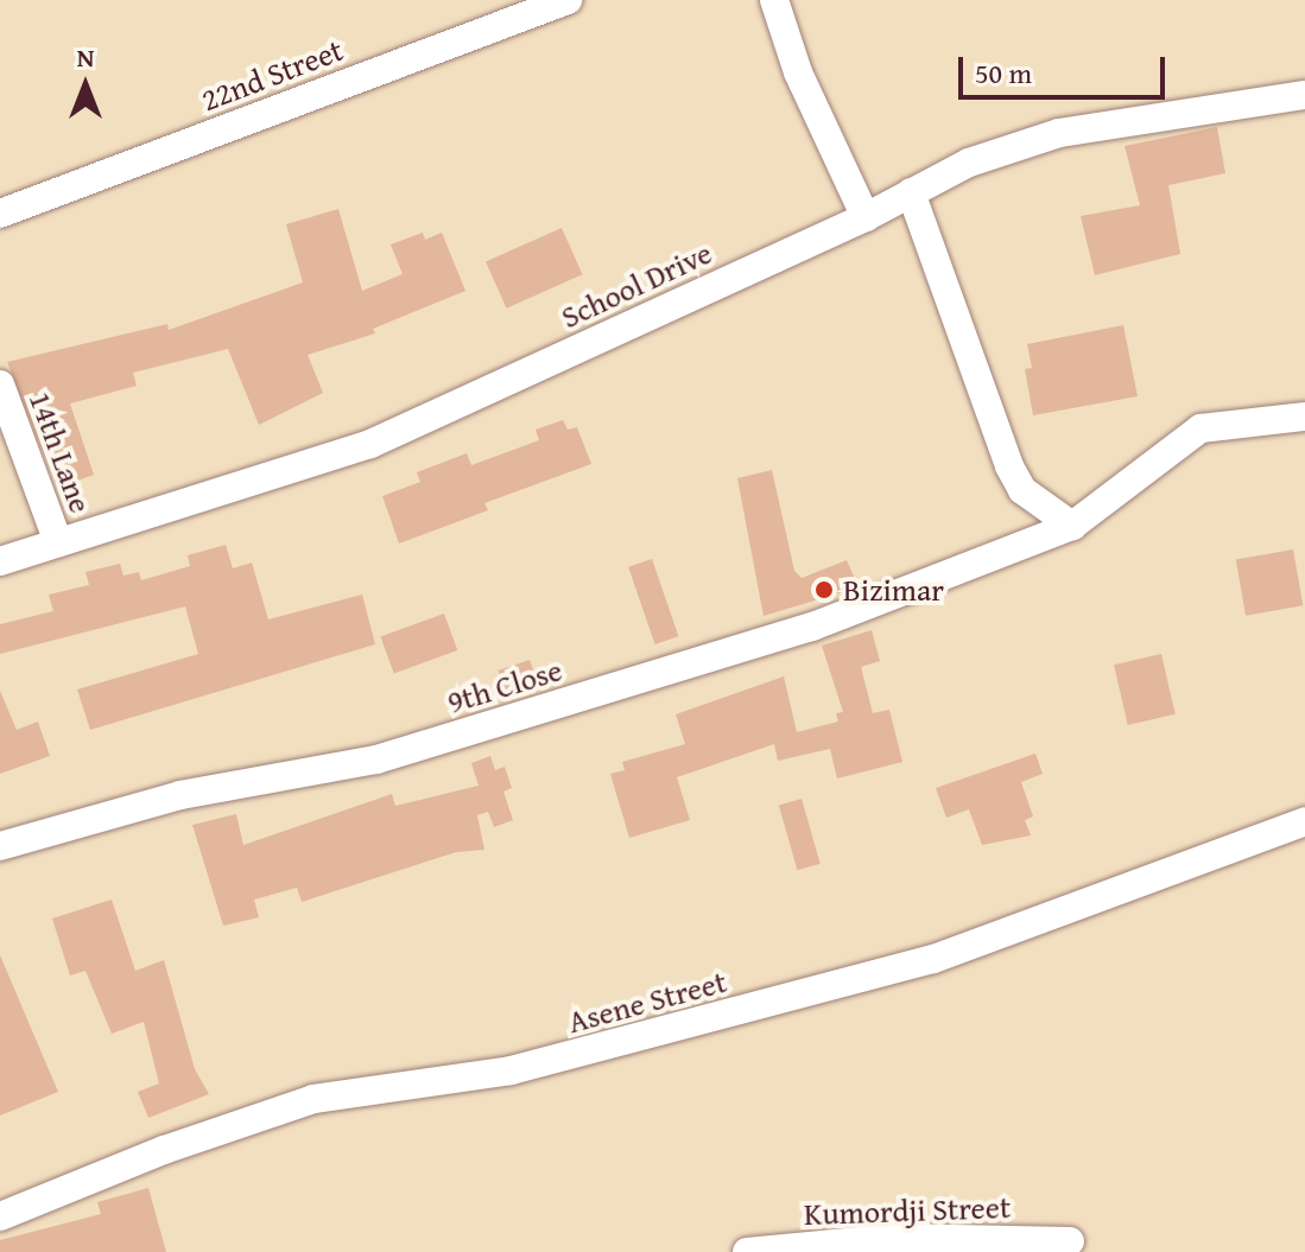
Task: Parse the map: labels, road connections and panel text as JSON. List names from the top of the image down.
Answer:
{
  "streets": {
    "street": [
      "22nd Street",
      "School Drive",
      "14th Lane",
      "9th Close",
      "Asene Street",
      "Kumordji Street"
    ]
  },
  "crossings": [
    ["School Drive", "14th Lane"]
  ],
  "places": ["Bizimar"],
  "scale_bar": "50 m",
  "north": "top"
}
